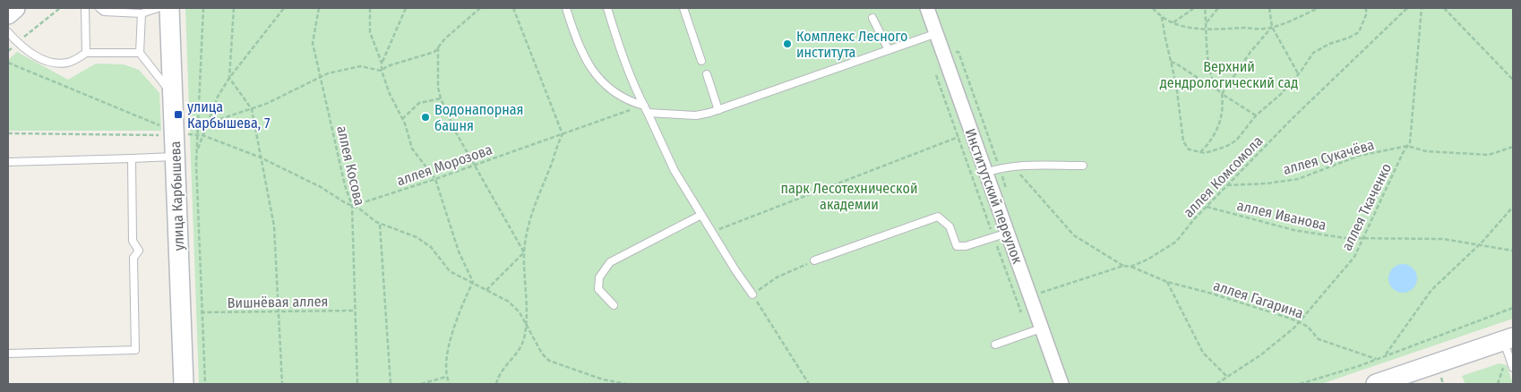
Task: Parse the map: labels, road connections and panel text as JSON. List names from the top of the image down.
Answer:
{
  "streets": {
    "main road": ["улица Карбышева"],
    "street": ["Институтский переулок"],
    "path": [
      "аллея Сукачёва",
      "аллея Морозова",
      "аллея Косова",
      "аллея Комсомола",
      "аллея Ткаченко",
      "аллея Иванова",
      "аллея Гагарина",
      "Вишнёвая аллея"
    ]
  },
  "crossings": [
    ["аллея Сукачёва", "аллея Комсомола"],
    ["аллея Сукачёва", "аллея Ткаченко"],
    ["аллея Морозова", "аллея Косова"],
    ["аллея Косова", "Вишнёвая аллея"],
    ["аллея Комсомола", "Институтский переулок"],
    ["аллея Комсомола", "аллея Иванова"],
    ["аллея Комсомола", "аллея Гагарина"],
    ["аллея Ткаченко", "аллея Иванова"],
    ["аллея Ткаченко", "аллея Гагарина"]
  ],
  "parks": ["Верхний дендрологический сад", "парк Лесотехнической академии"],
  "places": {
    "other": ["Комплекс Лесного института", "Водонапорная башня"],
    "transit": ["улица Карбышева, 7"]
  }
}
